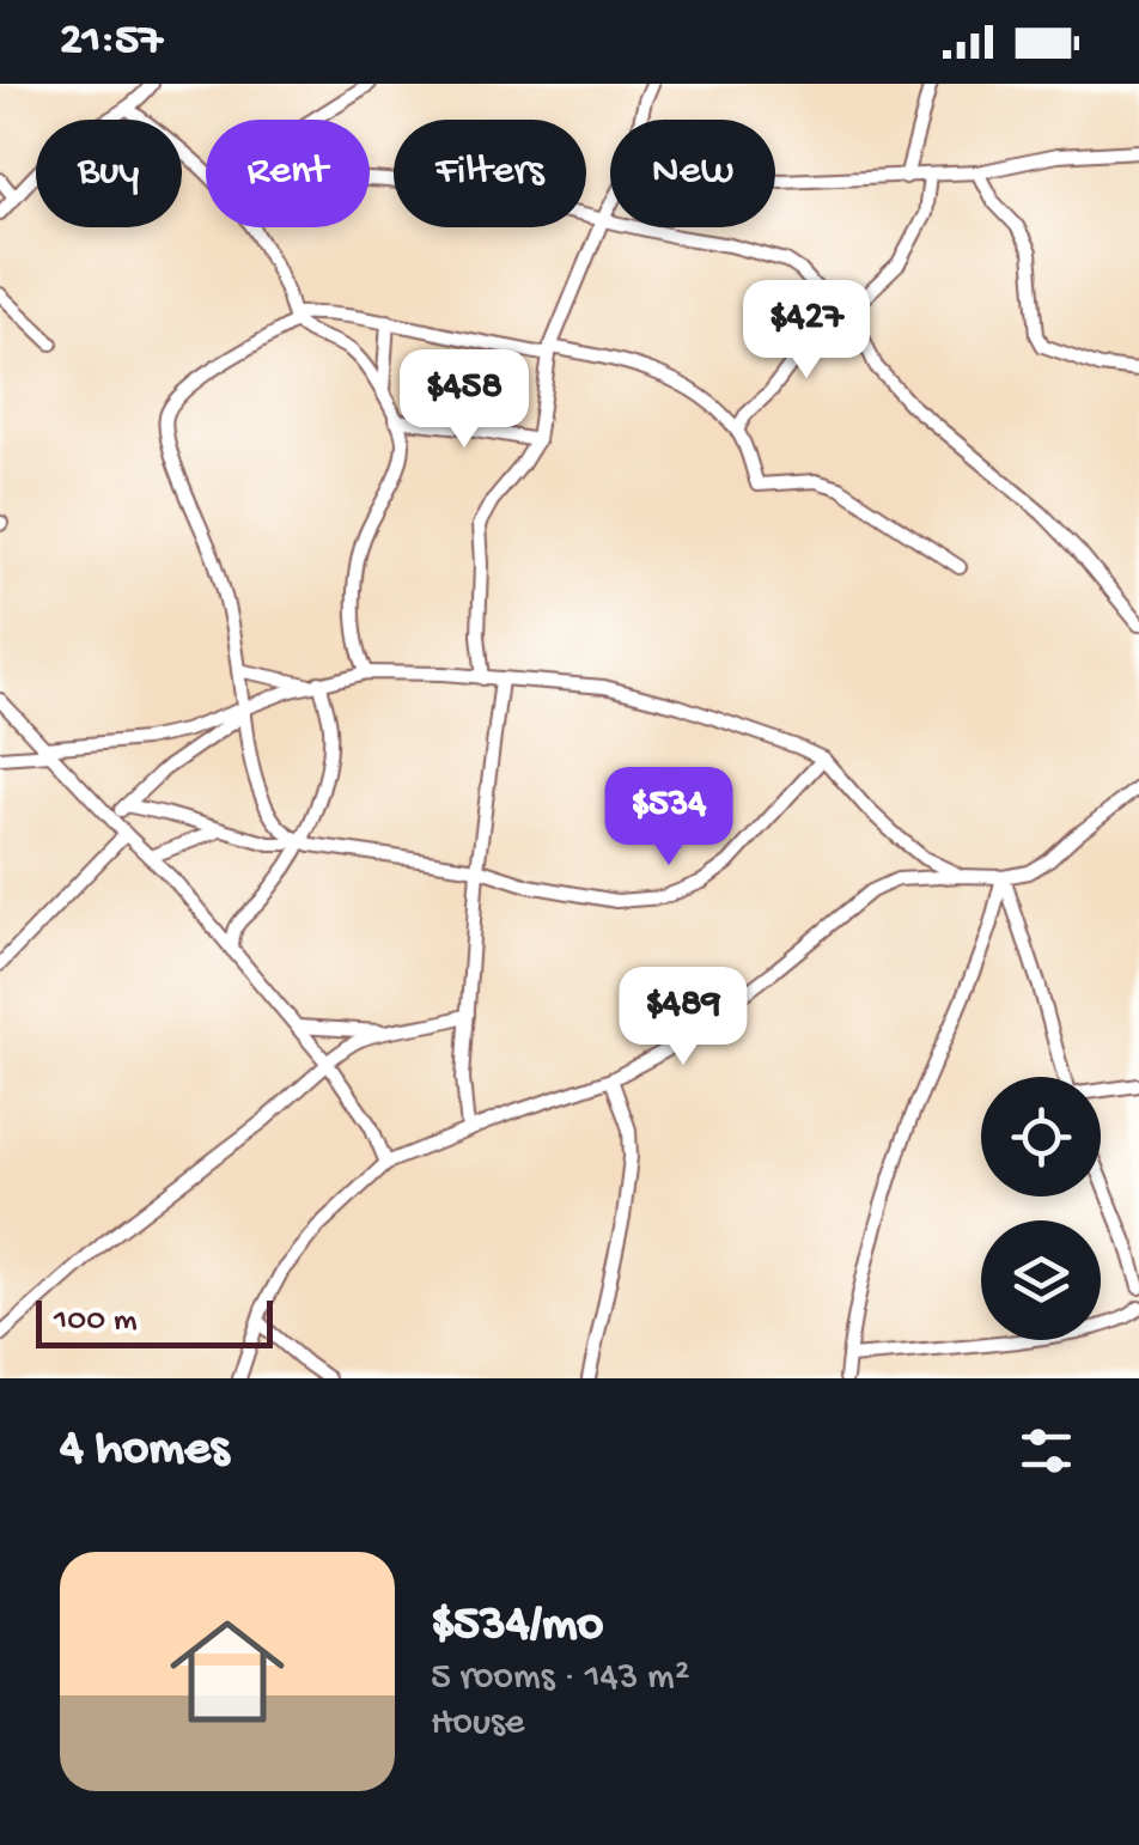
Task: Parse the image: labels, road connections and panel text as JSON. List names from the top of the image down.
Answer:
{
  "scale_bar": "100 m",
  "page": {
    "status": "21:57",
    "chip": [
      "Buy",
      "Rent",
      "Filters",
      "New"
    ],
    "price": [
      "$427",
      "$458",
      "$534",
      "$489"
    ],
    "scale": "100 m",
    "heading": "4 homes",
    "list": [
      {
        "name": "$534/mo",
        "note": "5 rooms · 143 m² · House"
      }
    ]
  }
}
